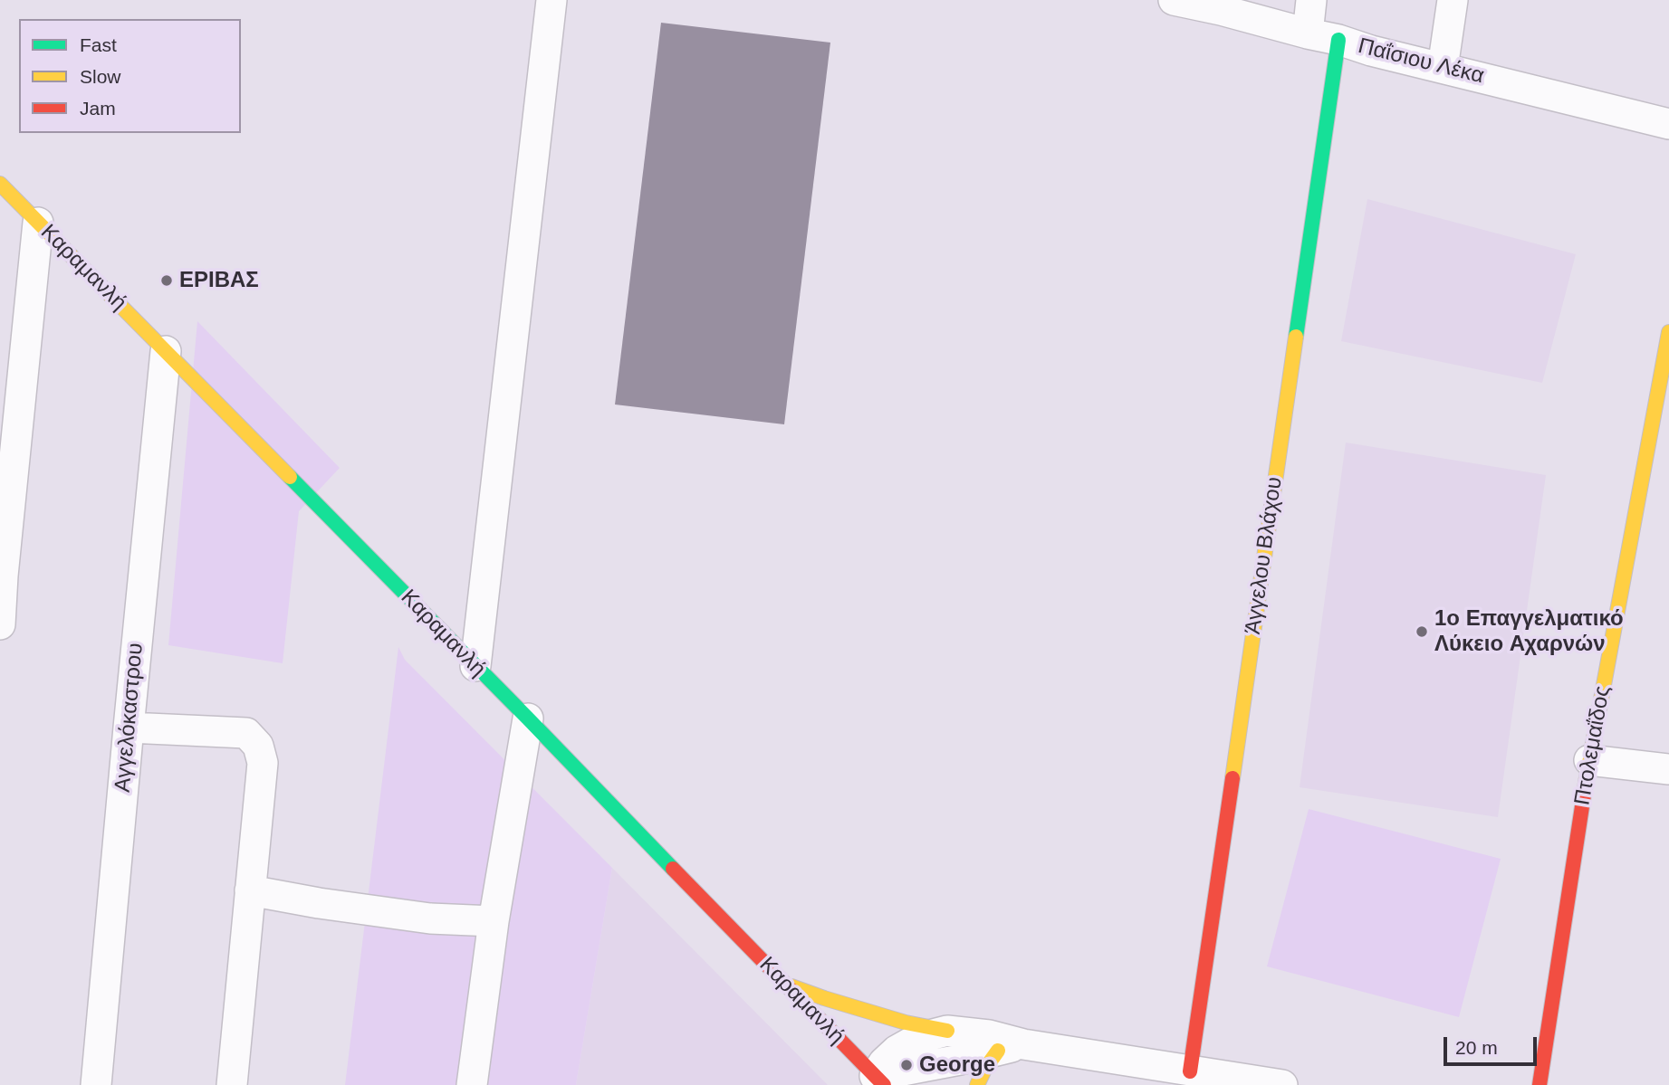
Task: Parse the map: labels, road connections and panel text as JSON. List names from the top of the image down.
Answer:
{
  "streets": {
    "street": [
      "Παΐσιου Λέκα",
      "Καραμανλή",
      "Άγγελου Βλάχου",
      "Αγγελόκαστρου",
      "Πτολεμαΐδος"
    ]
  },
  "crossings": [
    ["Παΐσιου Λέκα", "Άγγελου Βλάχου"],
    ["Καραμανλή", "Αγγελόκαστρου"]
  ],
  "places": ["ΕΡΙΒΑΣ", "1ο Επαγγελματικό Λύκειο Αχαρνών", "George"],
  "legend": ["Fast", "Slow", "Jam"],
  "scale_bar": "20 m"
}
